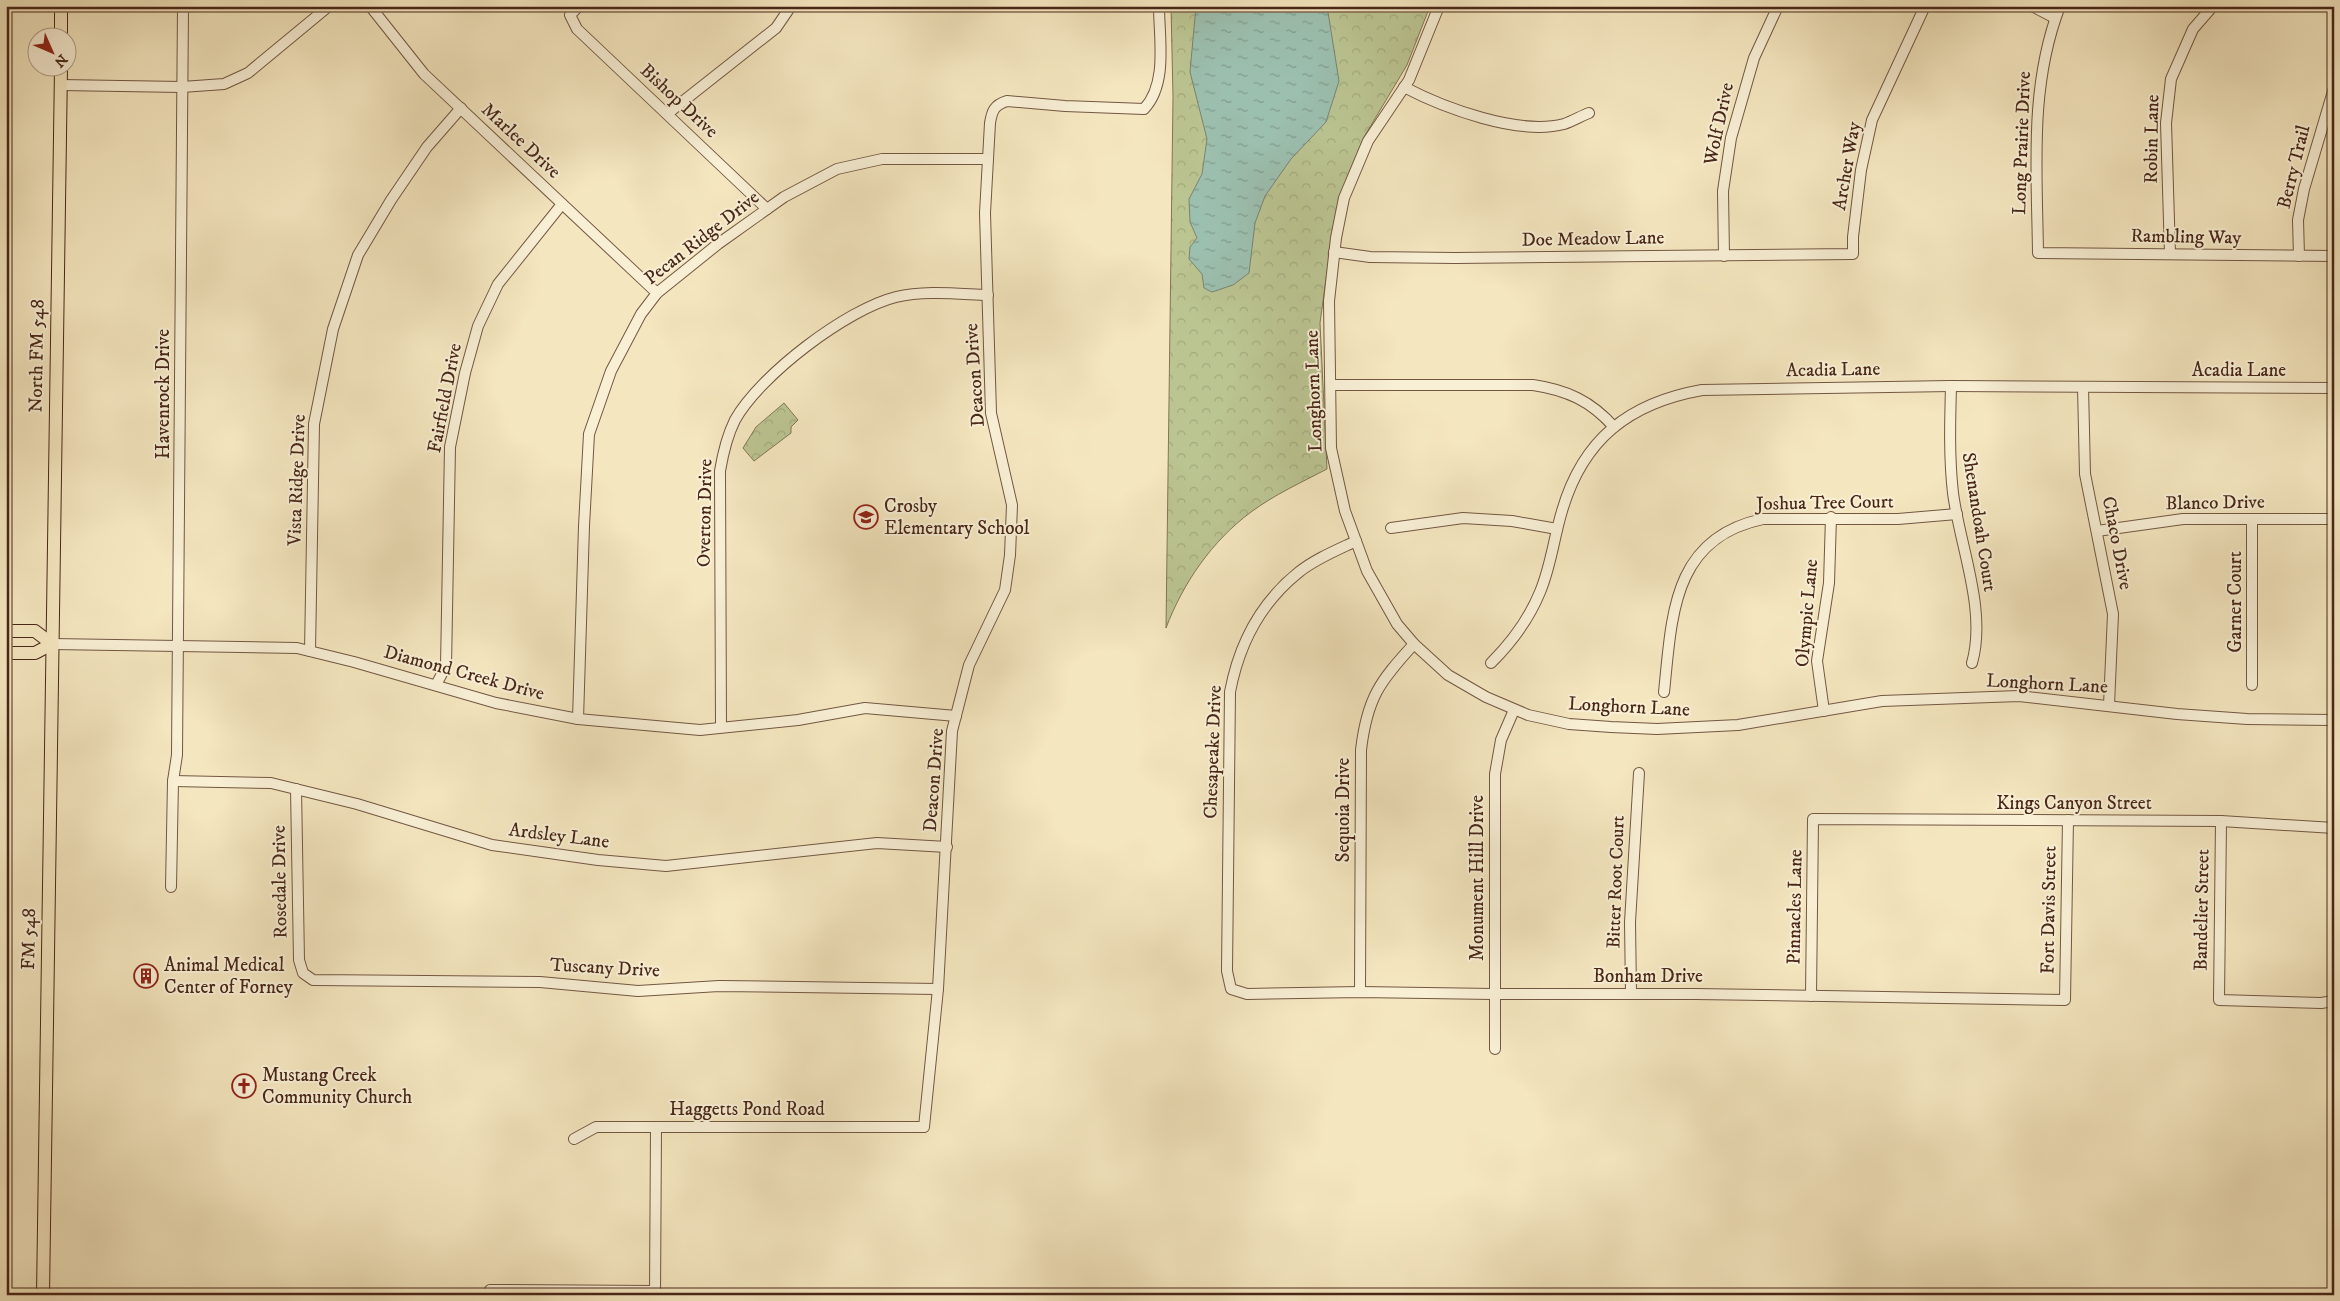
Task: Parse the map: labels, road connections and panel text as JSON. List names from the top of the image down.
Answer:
{
  "streets": {
    "main road": ["North FM 548", "FM 548"],
    "street": [
      "Bishop Drive",
      "Wolf Drive",
      "Robin Lane",
      "Marlee Drive",
      "Long Prairie Drive",
      "Archer Way",
      "Berry Trail",
      "Rambling Way",
      "Pecan Ridge Drive",
      "Doe Meadow Lane",
      "Acadia Lane",
      "Deacon Drive",
      "Longhorn Lane",
      "Havenrock Drive",
      "Fairfield Drive",
      "Vista Ridge Drive",
      "Joshua Tree Court",
      "Blanco Drive",
      "Overton Drive",
      "Shenandoah Court",
      "Chaco Drive",
      "Garner Court",
      "Olympic Lane",
      "Diamond Creek Drive",
      "Chesapeake Drive",
      "Kings Canyon Street",
      "Sequoia Drive",
      "Ardsley Lane",
      "Monument Hill Drive",
      "Rosedale Drive",
      "Bitter Root Court",
      "Pinnacles Lane",
      "Fort Davis Street",
      "Bandelier Street",
      "Tuscany Drive",
      "Bonham Drive",
      "Haggetts Pond Road"
    ]
  },
  "crossings": [
    ["Bishop Drive", "Pecan Ridge Drive"],
    ["Wolf Drive", "Doe Meadow Lane"],
    ["Robin Lane", "Rambling Way"],
    ["Marlee Drive", "Pecan Ridge Drive"],
    ["Marlee Drive", "Fairfield Drive"],
    ["Marlee Drive", "Vista Ridge Drive"],
    ["Long Prairie Drive", "Rambling Way"],
    ["Archer Way", "Doe Meadow Lane"],
    ["Berry Trail", "Rambling Way"],
    ["Pecan Ridge Drive", "Deacon Drive"],
    ["Pecan Ridge Drive", "Diamond Creek Drive"],
    ["Doe Meadow Lane", "Longhorn Lane"],
    ["North FM 548", "Diamond Creek Drive"],
    ["North FM 548", "FM 548"],
    ["Acadia Lane", "Shenandoah Court"],
    ["Acadia Lane", "Chaco Drive"],
    ["Deacon Drive", "Overton Drive"],
    ["Deacon Drive", "Diamond Creek Drive"],
    ["Deacon Drive", "Ardsley Lane"],
    ["Deacon Drive", "Tuscany Drive"],
    ["Deacon Drive", "Haggetts Pond Road"],
    ["Longhorn Lane", "Chaco Drive"],
    ["Longhorn Lane", "Olympic Lane"],
    ["Longhorn Lane", "Chesapeake Drive"],
    ["Longhorn Lane", "Sequoia Drive"],
    ["Longhorn Lane", "Monument Hill Drive"],
    ["Havenrock Drive", "Diamond Creek Drive"],
    ["Havenrock Drive", "Ardsley Lane"],
    ["Fairfield Drive", "Diamond Creek Drive"],
    ["Vista Ridge Drive", "Diamond Creek Drive"],
    ["Joshua Tree Court", "Shenandoah Court"],
    ["Joshua Tree Court", "Olympic Lane"],
    ["Blanco Drive", "Chaco Drive"],
    ["Blanco Drive", "Garner Court"],
    ["Overton Drive", "Diamond Creek Drive"],
    ["Diamond Creek Drive", "FM 548"],
    ["Chesapeake Drive", "Bonham Drive"],
    ["Kings Canyon Street", "Pinnacles Lane"],
    ["Kings Canyon Street", "Fort Davis Street"],
    ["Kings Canyon Street", "Bandelier Street"],
    ["Sequoia Drive", "Bonham Drive"],
    ["Ardsley Lane", "Rosedale Drive"],
    ["Monument Hill Drive", "Bonham Drive"],
    ["Rosedale Drive", "Tuscany Drive"],
    ["Bitter Root Court", "Bonham Drive"],
    ["Pinnacles Lane", "Bonham Drive"],
    ["Fort Davis Street", "Bonham Drive"]
  ],
  "places": {
    "school or university": ["Crosby Elementary School"],
    "building": ["Animal Medical Center of Forney"],
    "church": ["Mustang Creek Community Church"]
  },
  "north": "bottom right"
}
